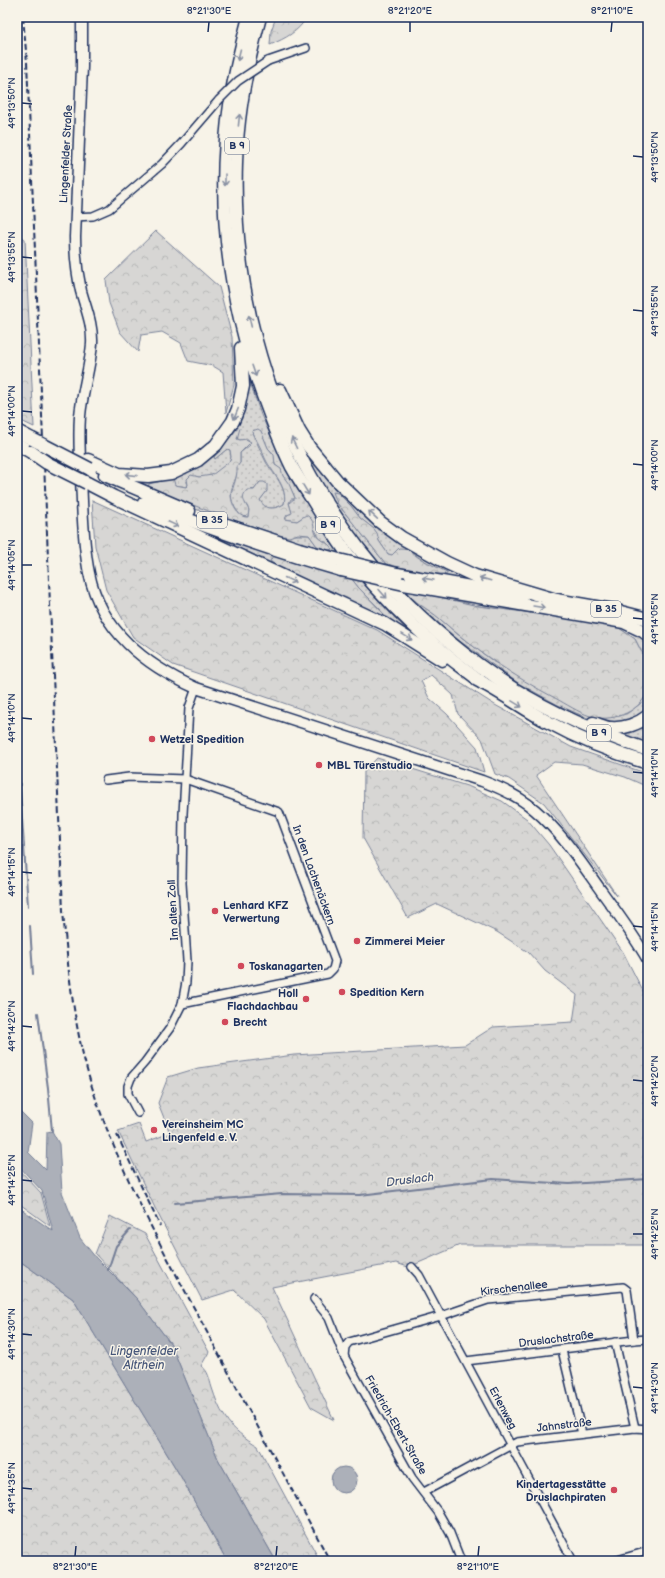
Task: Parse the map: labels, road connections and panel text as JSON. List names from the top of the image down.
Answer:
{
  "streets": {
    "highway": ["B 9", "B 35"],
    "main road": ["Lingenfelder Straße"],
    "street": [
      "In den Lachenäckern",
      "Im alten Zoll",
      "Kirschenallee",
      "Druslachstraße",
      "Erlenweg",
      "Friedrich-Ebert-Straße",
      "Jahnstraße"
    ]
  },
  "crossings": [
    ["Lingenfelder Straße", "Im alten Zoll"],
    ["In den Lachenäckern", "Im alten Zoll"],
    ["Kirschenallee", "Druslachstraße"],
    ["Kirschenallee", "Erlenweg"],
    ["Kirschenallee", "Friedrich-Ebert-Straße"],
    ["Druslachstraße", "Erlenweg"],
    ["Erlenweg", "Jahnstraße"],
    ["Friedrich-Ebert-Straße", "Jahnstraße"]
  ],
  "water": ["Druslach", "Lingenfelder Altrhein"],
  "places": [
    "Wetzel Spedition",
    "MBL Türenstudio",
    "Lenhard KFZ Verwertung",
    "Zimmerei Meier",
    "Toskanagarten",
    "Spedition Kern",
    "Holl Flachdachbau",
    "Brecht",
    "Vereinsheim MC Lingenfeld e. V.",
    "Kindertagesstätte Druslachpiraten"
  ],
  "coordinates": [
    "8°21'30\"E",
    "8°21'20\"E",
    "8°21'10\"E",
    "49°13'50\"N",
    "49°13'55\"N",
    "49°14'00\"N",
    "49°14'05\"N",
    "49°14'10\"N",
    "49°14'15\"N",
    "49°14'20\"N",
    "49°14'25\"N",
    "49°14'30\"N",
    "49°14'35\"N"
  ]
}
